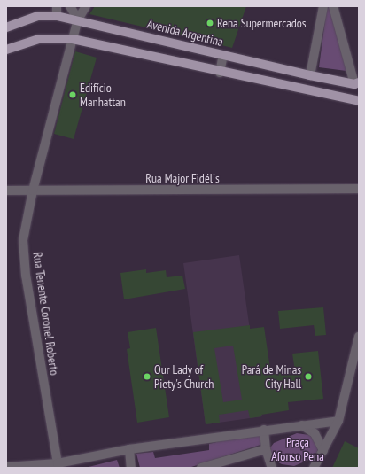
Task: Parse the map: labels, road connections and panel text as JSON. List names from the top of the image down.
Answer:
{
  "streets": {
    "main road": ["Avenida Argentina"],
    "street": ["Rua Major Fidélis", "Rua Tenente Coronel Roberto"]
  },
  "crossings": [
    ["Avenida Argentina", "Rua Tenente Coronel Roberto"],
    ["Rua Major Fidélis", "Rua Tenente Coronel Roberto"]
  ],
  "parks": ["Praça Afonso Pena"],
  "places": [
    "Rena Supermercados",
    "Edifício Manhattan",
    "Our Lady of Piety's Church",
    "Pará de Minas City Hall"
  ]
}
